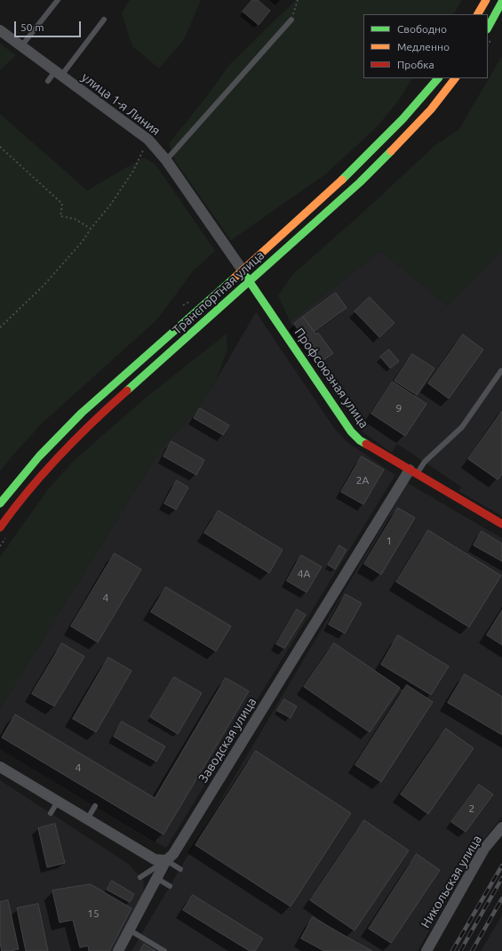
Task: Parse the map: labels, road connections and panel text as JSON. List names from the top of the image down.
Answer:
{
  "streets": {
    "street": [
      "улица 1-я Линия",
      "Транспортная улица",
      "Профсоюзная улица",
      "Заводская улица",
      "Никольская улица"
    ]
  },
  "crossings": [
    ["улица 1-я Линия", "Транспортная улица"],
    ["улица 1-я Линия", "Профсоюзная улица"],
    ["Транспортная улица", "Профсоюзная улица"],
    ["Профсоюзная улица", "Заводская улица"]
  ],
  "house_numbers": [
    "9",
    "2А",
    "1",
    "4А",
    "4",
    "4",
    "2",
    "15"
  ],
  "legend": ["Свободно", "Медленно", "Пробка"],
  "scale_bar": "50 m"
}
